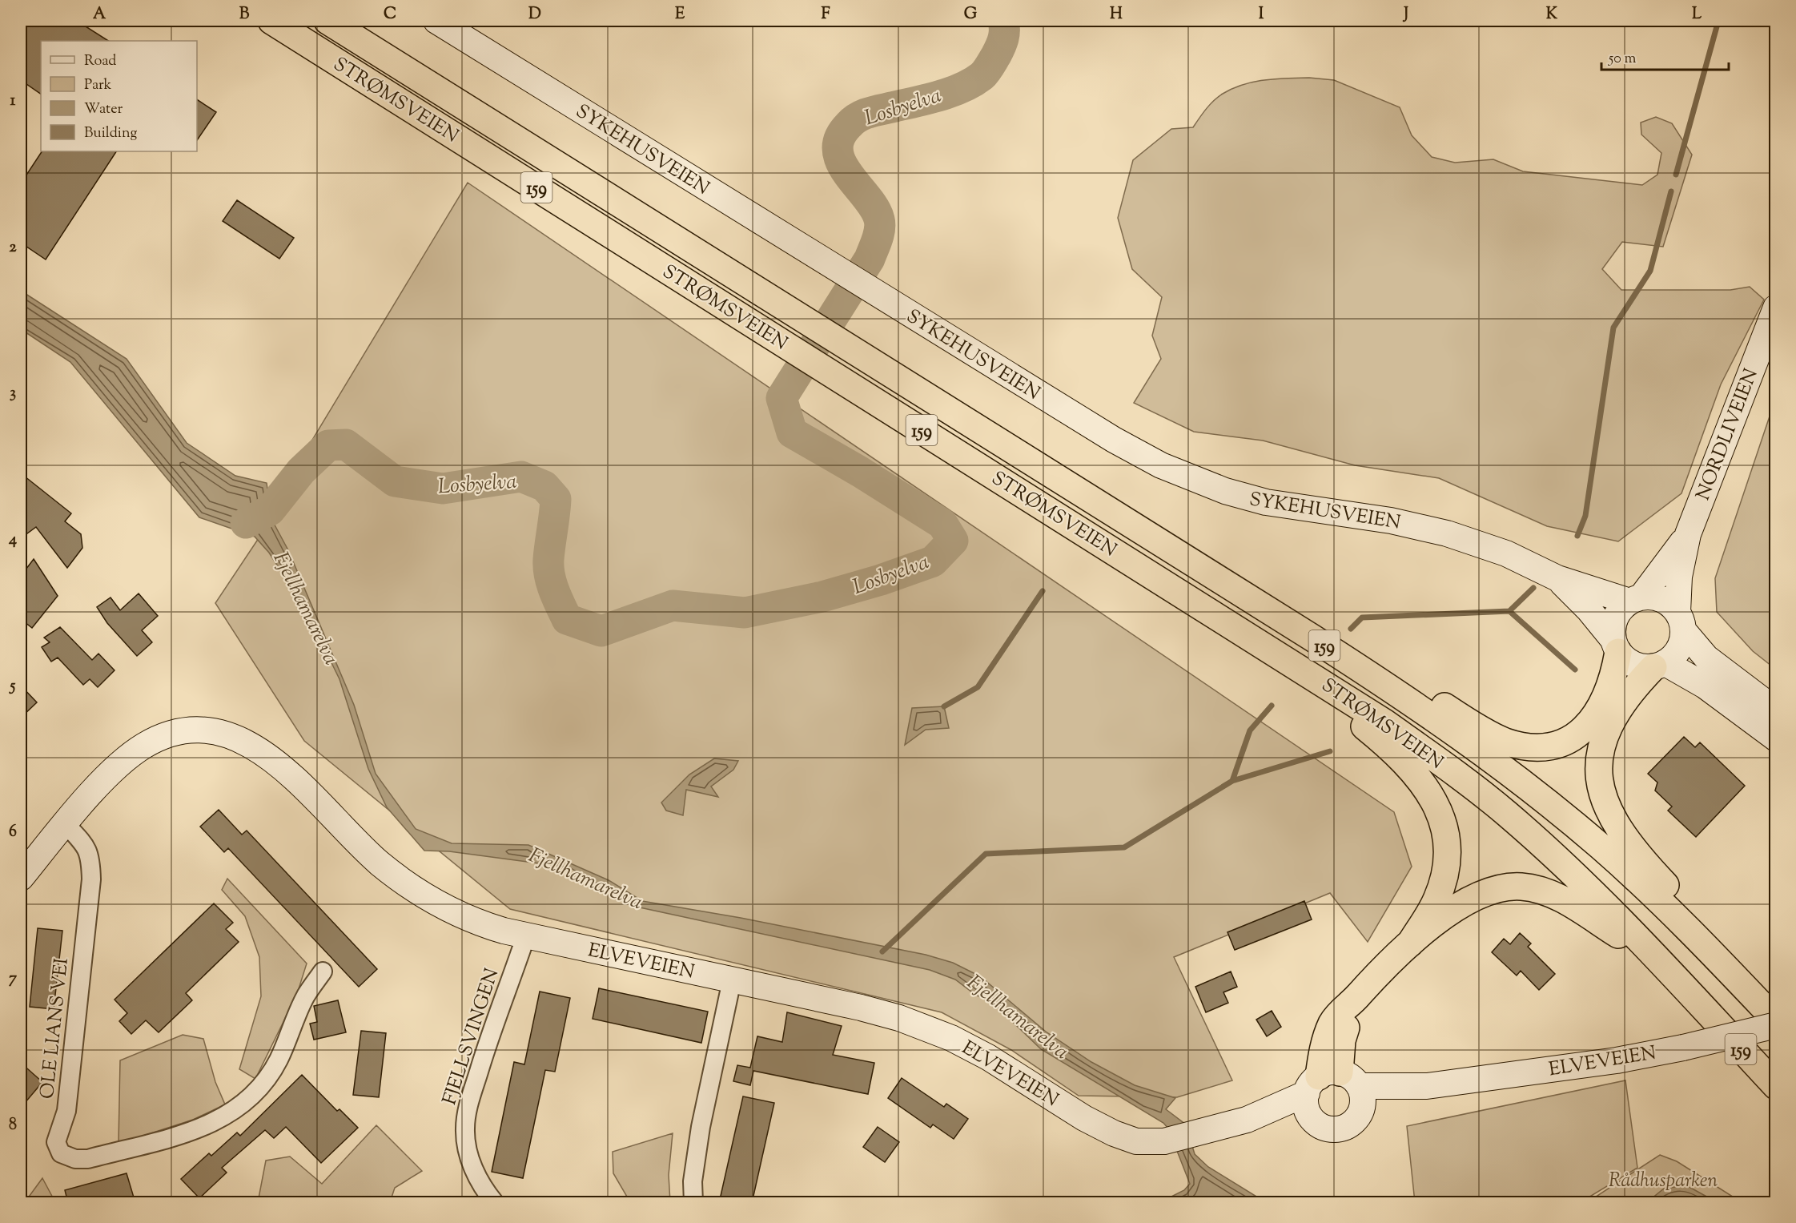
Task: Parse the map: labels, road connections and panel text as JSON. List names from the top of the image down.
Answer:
{
  "streets": {
    "highway": ["STRØMSVEIEN", "159"],
    "main road": ["SYKEHUSVEIEN", "NORDLIVEIEN", "ELVEVEIEN"],
    "street": ["OLE LIANS VEI", "FJELLSVINGEN"]
  },
  "crossings": [
    ["SYKEHUSVEIEN", "NORDLIVEIEN"],
    ["ELVEVEIEN", "OLE LIANS VEI"],
    ["ELVEVEIEN", "FJELLSVINGEN"]
  ],
  "water": ["Losbyelva", "Fjellhamarelva"],
  "parks": ["Rådhusparken"],
  "legend": [
    "Road",
    "Park",
    "Water",
    "Building"
  ],
  "scale_bar": "50 m",
  "grid": {
    "columns": [
      "A",
      "B",
      "C",
      "D",
      "E",
      "F",
      "G",
      "H",
      "I",
      "J",
      "K",
      "L"
    ],
    "rows": [
      "1",
      "2",
      "3",
      "4",
      "5",
      "6",
      "7",
      "8"
    ]
  }
}
